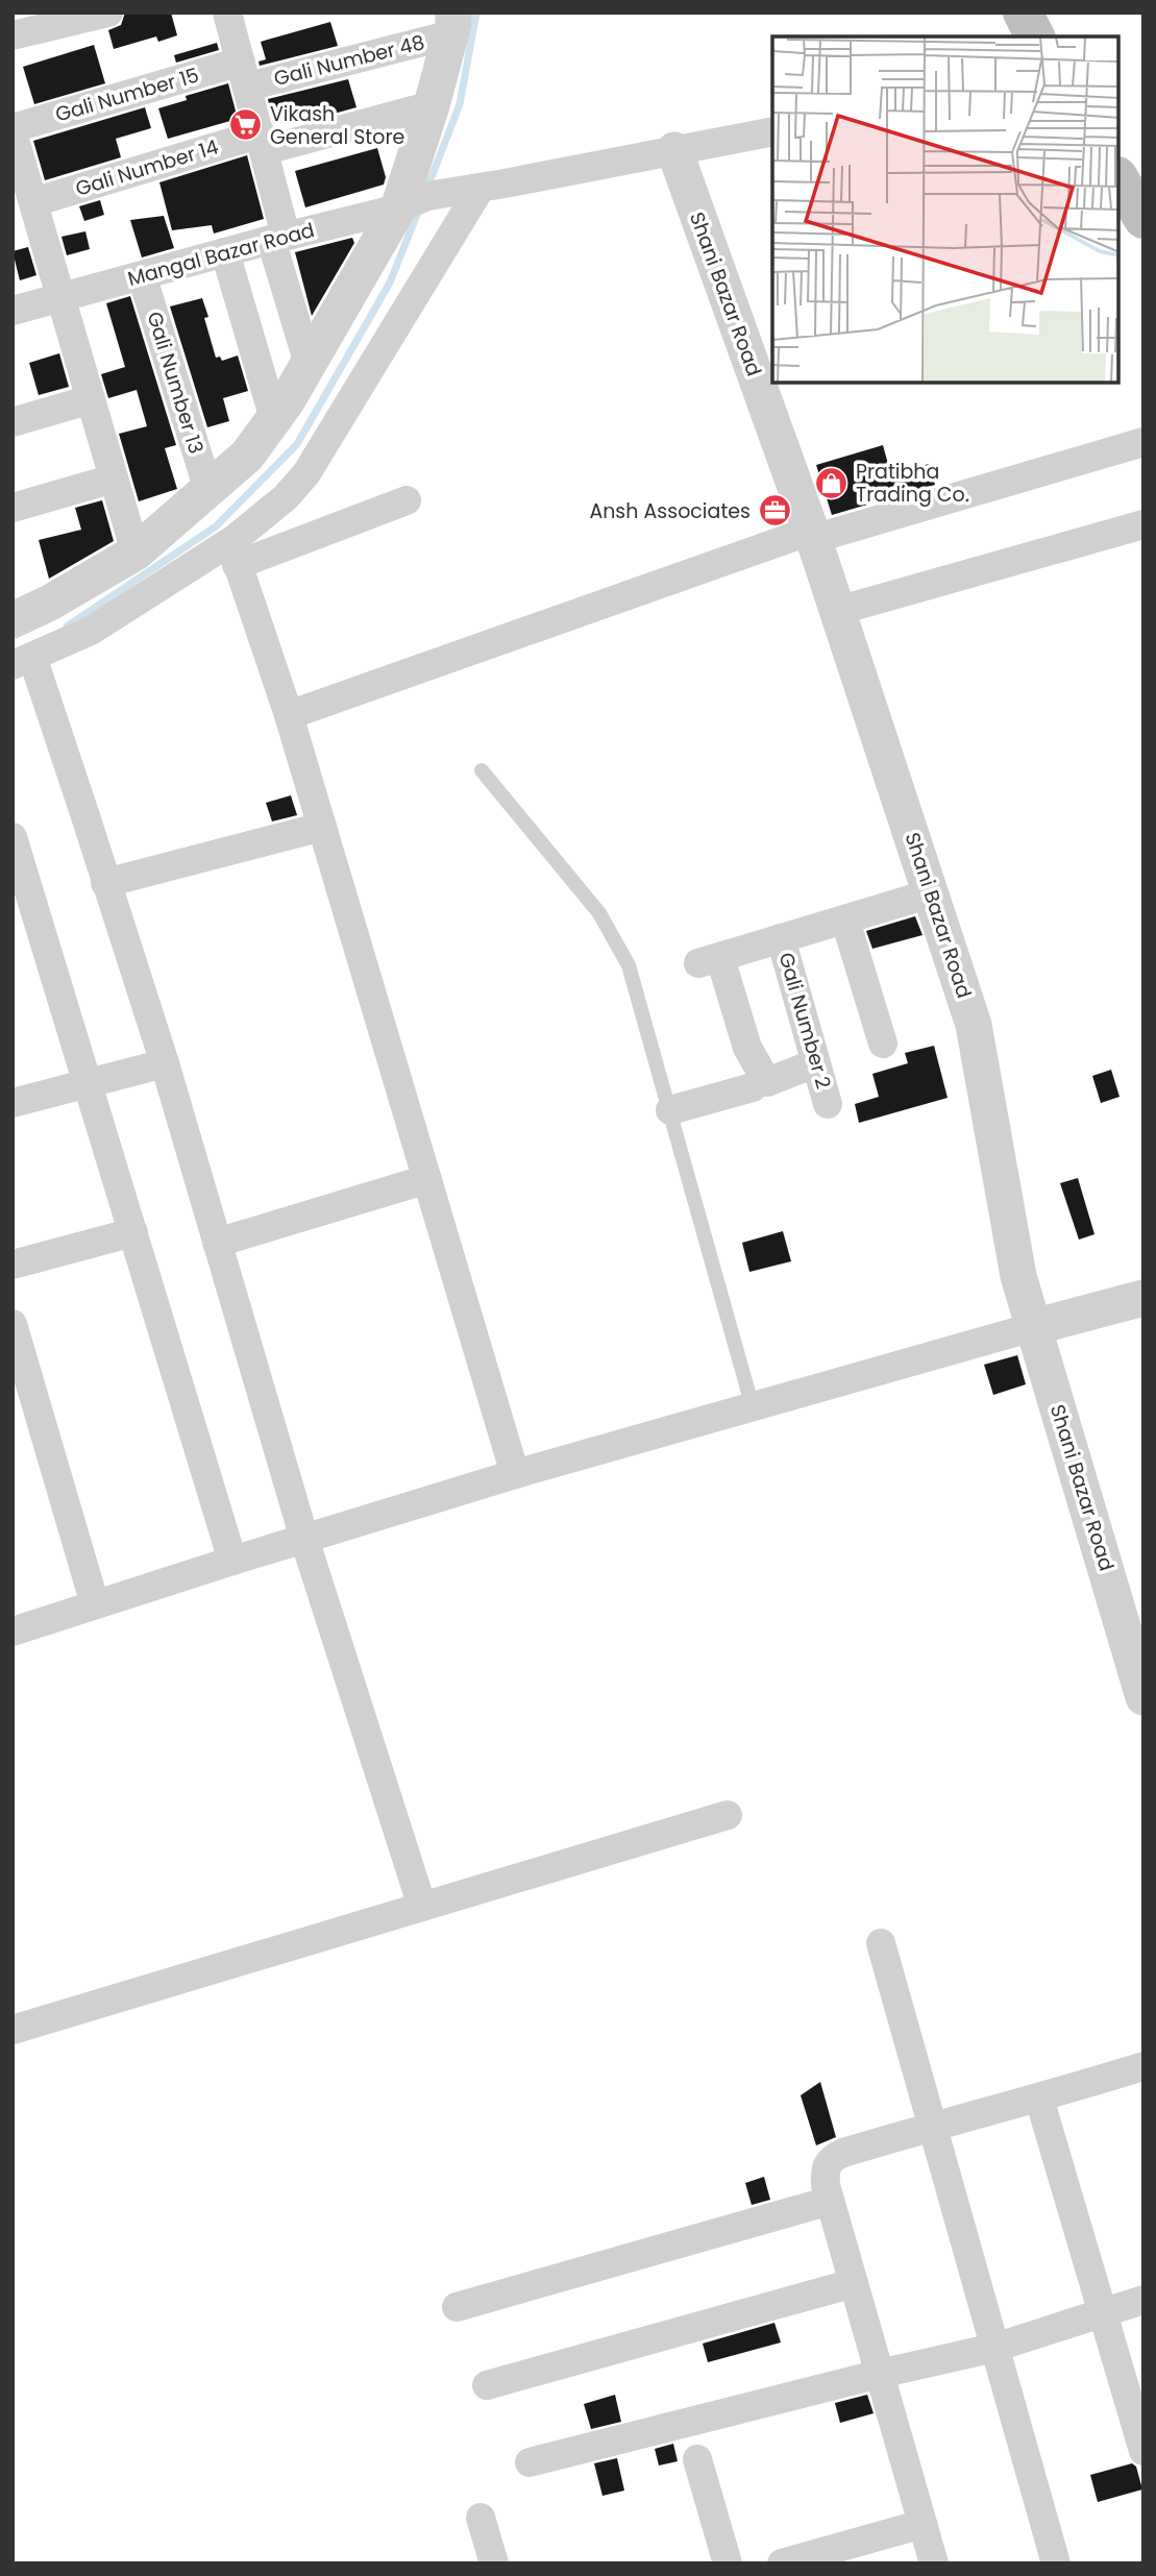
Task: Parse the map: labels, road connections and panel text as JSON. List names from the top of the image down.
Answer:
{
  "streets": {
    "street": [
      "Gali Number 48",
      "Gali Number 15",
      "Gali Number 14",
      "Mangal Bazar Road",
      "Shani Bazar Road",
      "Gali Number 13",
      "Gali Number 2"
    ]
  },
  "crossings": [
    ["Gali Number 48", "Gali Number 15"],
    ["Mangal Bazar Road", "Shani Bazar Road"],
    ["Mangal Bazar Road", "Gali Number 13"]
  ],
  "places": {
    "supermarket": ["Vikash General Store"],
    "shop": ["Pratibha Trading Co."],
    "office": ["Ansh Associates"]
  }
}
